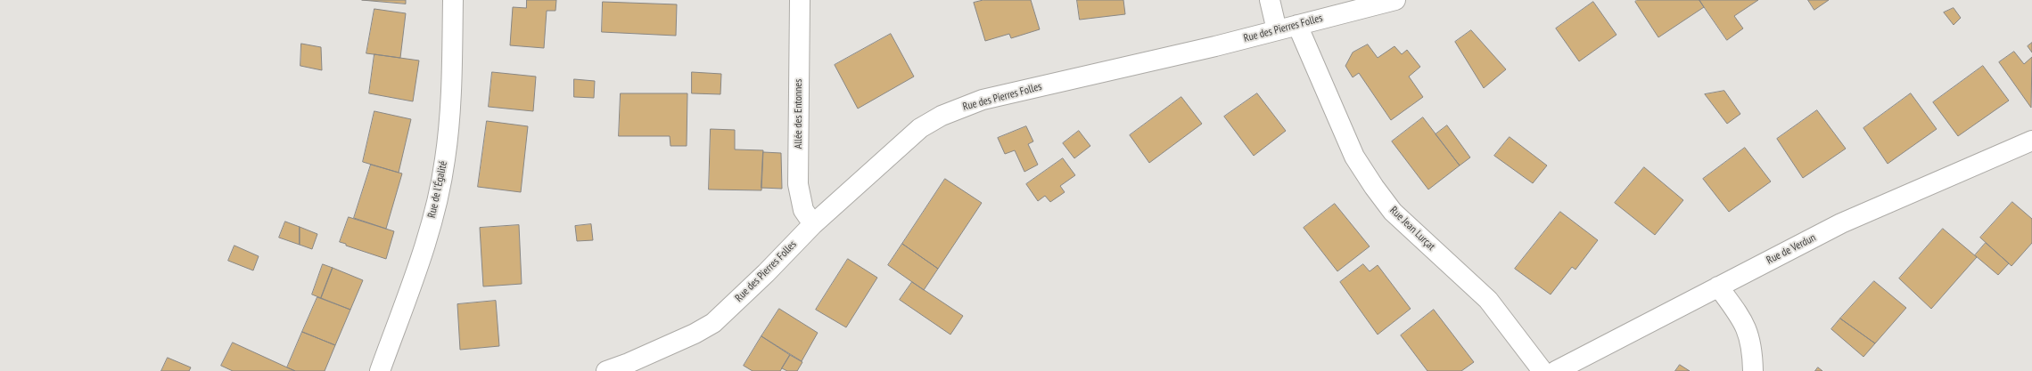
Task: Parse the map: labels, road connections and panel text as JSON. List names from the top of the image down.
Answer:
{
  "streets": {
    "street": [
      "Rue des Pierres Folles",
      "Allée des Entonnes",
      "Rue de l'Égalité",
      "Rue Jean Lurçat",
      "Rue de Verdun"
    ]
  },
  "crossings": [
    ["Rue des Pierres Folles", "Allée des Entonnes"],
    ["Rue des Pierres Folles", "Rue Jean Lurçat"]
  ]
}
